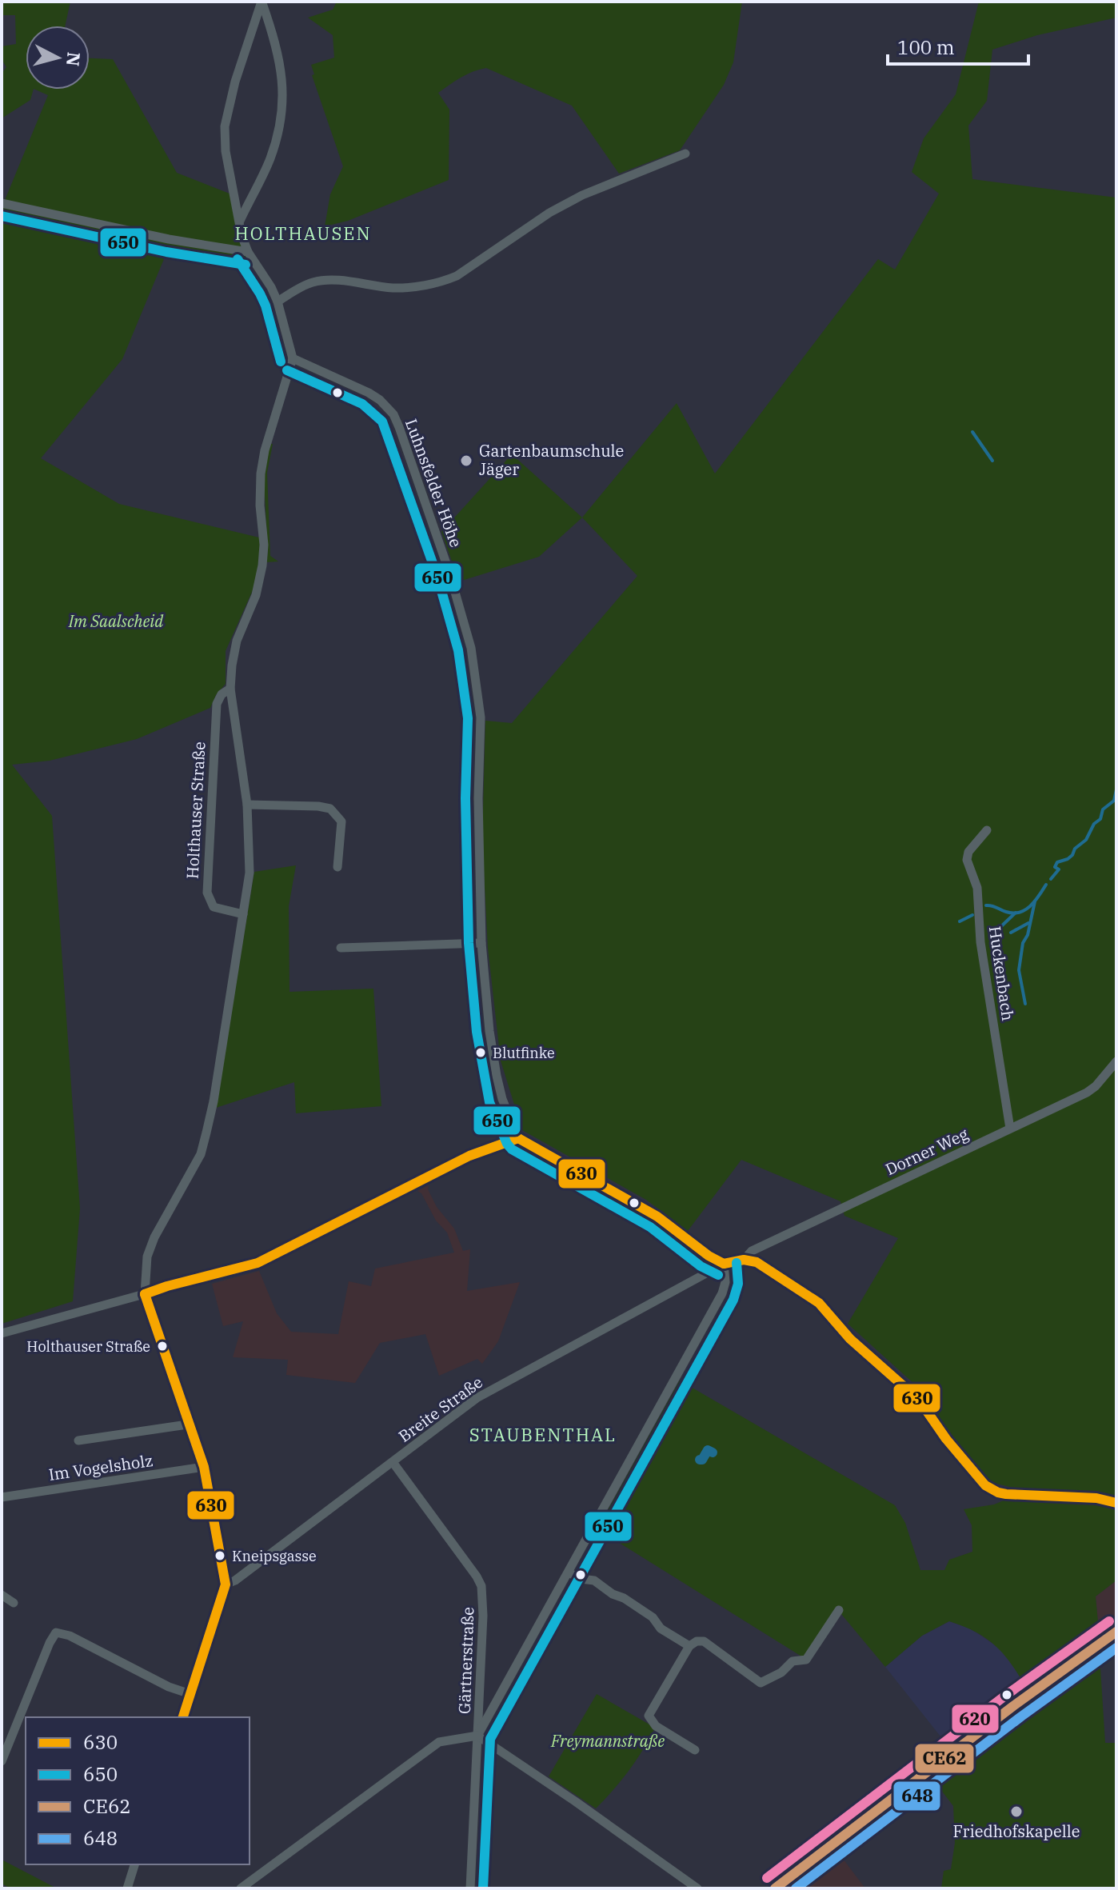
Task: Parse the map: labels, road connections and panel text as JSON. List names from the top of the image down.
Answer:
{
  "streets": {
    "street": [
      "Luhnsfelder Höhe",
      "Holthauser Straße",
      "Huckenbach",
      "Dorner Weg",
      "Breite Straße",
      "Im Vogelsholz",
      "Gärtnerstraße"
    ]
  },
  "crossings": [
    ["Luhnsfelder Höhe", "Holthauser Straße"],
    ["Holthauser Straße", "Breite Straße"],
    ["Holthauser Straße", "Im Vogelsholz"],
    ["Huckenbach", "Dorner Weg"],
    ["Dorner Weg", "Breite Straße"],
    ["Breite Straße", "Gärtnerstraße"]
  ],
  "districts": ["HOLTHAUSEN", "STAUBENTHAL"],
  "parks": ["Im Saalscheid", "Freymannstraße"],
  "places": [
    "Gartenbaumschule Jäger",
    "Blutfinke",
    "Holthauser Straße",
    "Kneipsgasse",
    "Friedhofskapelle"
  ],
  "lines": [
    "transit line 650",
    "transit line 630",
    "transit line 620",
    "transit line CE62",
    "transit line 648"
  ],
  "legend": [
    "630",
    "650",
    "CE62",
    "648"
  ],
  "scale_bar": "100 m",
  "north": "right"
}
